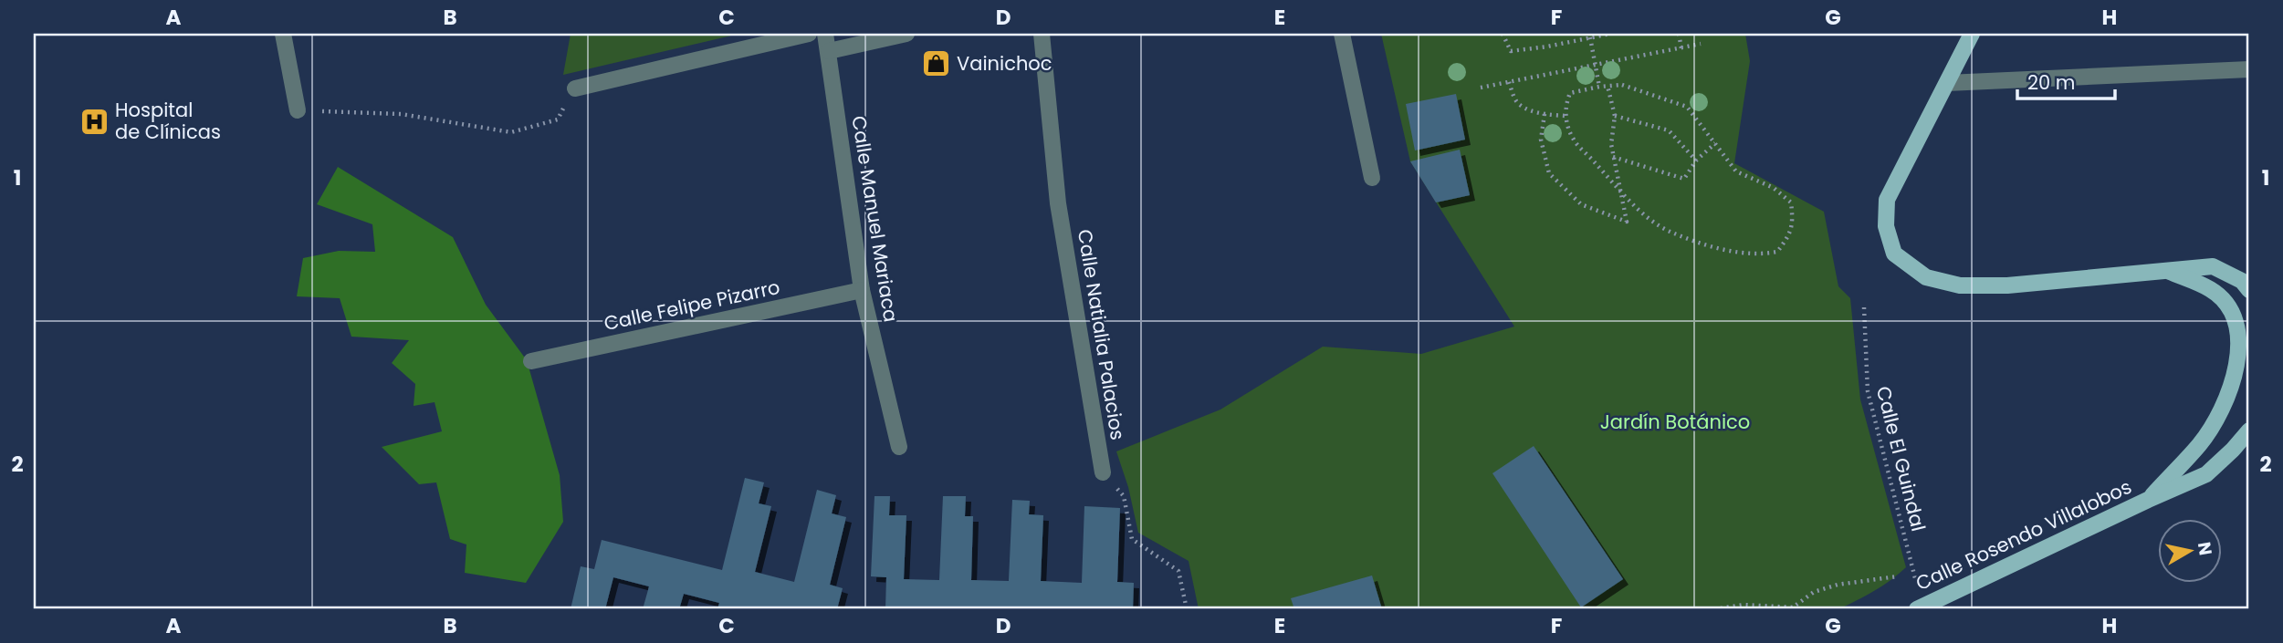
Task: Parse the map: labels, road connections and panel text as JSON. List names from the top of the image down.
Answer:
{
  "streets": {
    "main road": ["Calle Rosendo Villalobos"],
    "street": ["Calle Manuel Mariaca", "Calle Felipe Pizarro", "Calle Natialia Palacios"],
    "path": ["Calle El Guindal"]
  },
  "crossings": [
    ["Calle Manuel Mariaca", "Calle Felipe Pizarro"]
  ],
  "parks": ["Jardín Botánico"],
  "places": {
    "shop": ["Vainichoc"],
    "hospital": ["Hospital de Clínicas"]
  },
  "scale_bar": "20 m",
  "north": "right",
  "grid": {
    "columns": [
      "A",
      "B",
      "C",
      "D",
      "E",
      "F",
      "G",
      "H"
    ],
    "rows": ["1", "2"]
  }
}
